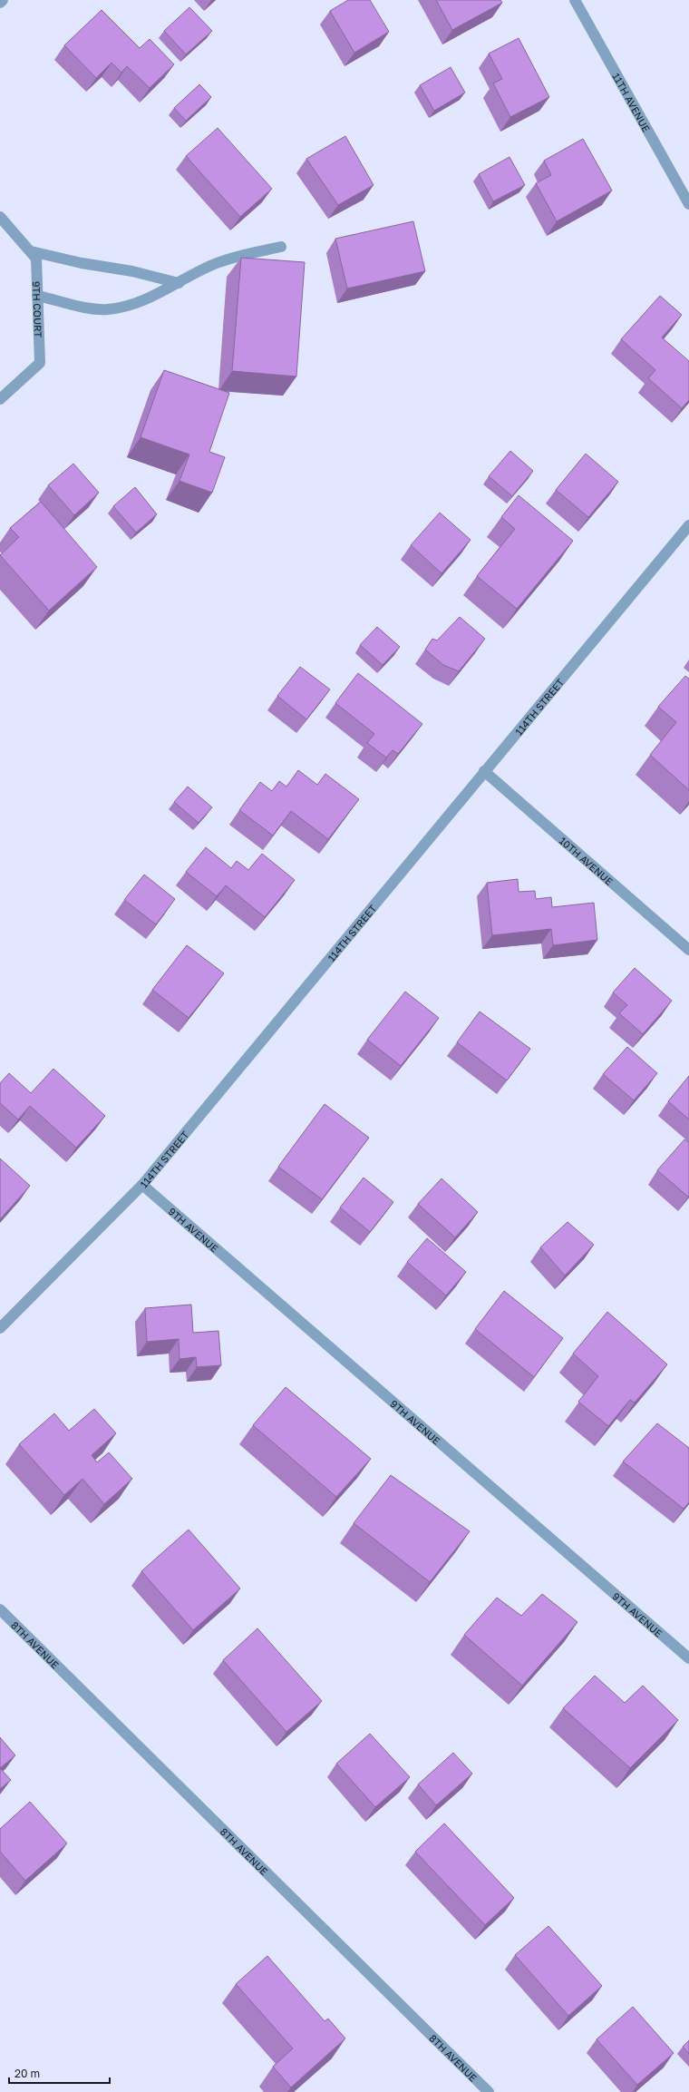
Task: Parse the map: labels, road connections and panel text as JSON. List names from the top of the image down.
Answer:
{
  "streets": {
    "street": [
      "11TH AVENUE",
      "9TH COURT",
      "114TH STREET",
      "10TH AVENUE",
      "9TH AVENUE",
      "8TH AVENUE"
    ]
  },
  "crossings": [
    ["114TH STREET", "10TH AVENUE"],
    ["114TH STREET", "9TH AVENUE"]
  ],
  "scale_bar": "20 m"
}
